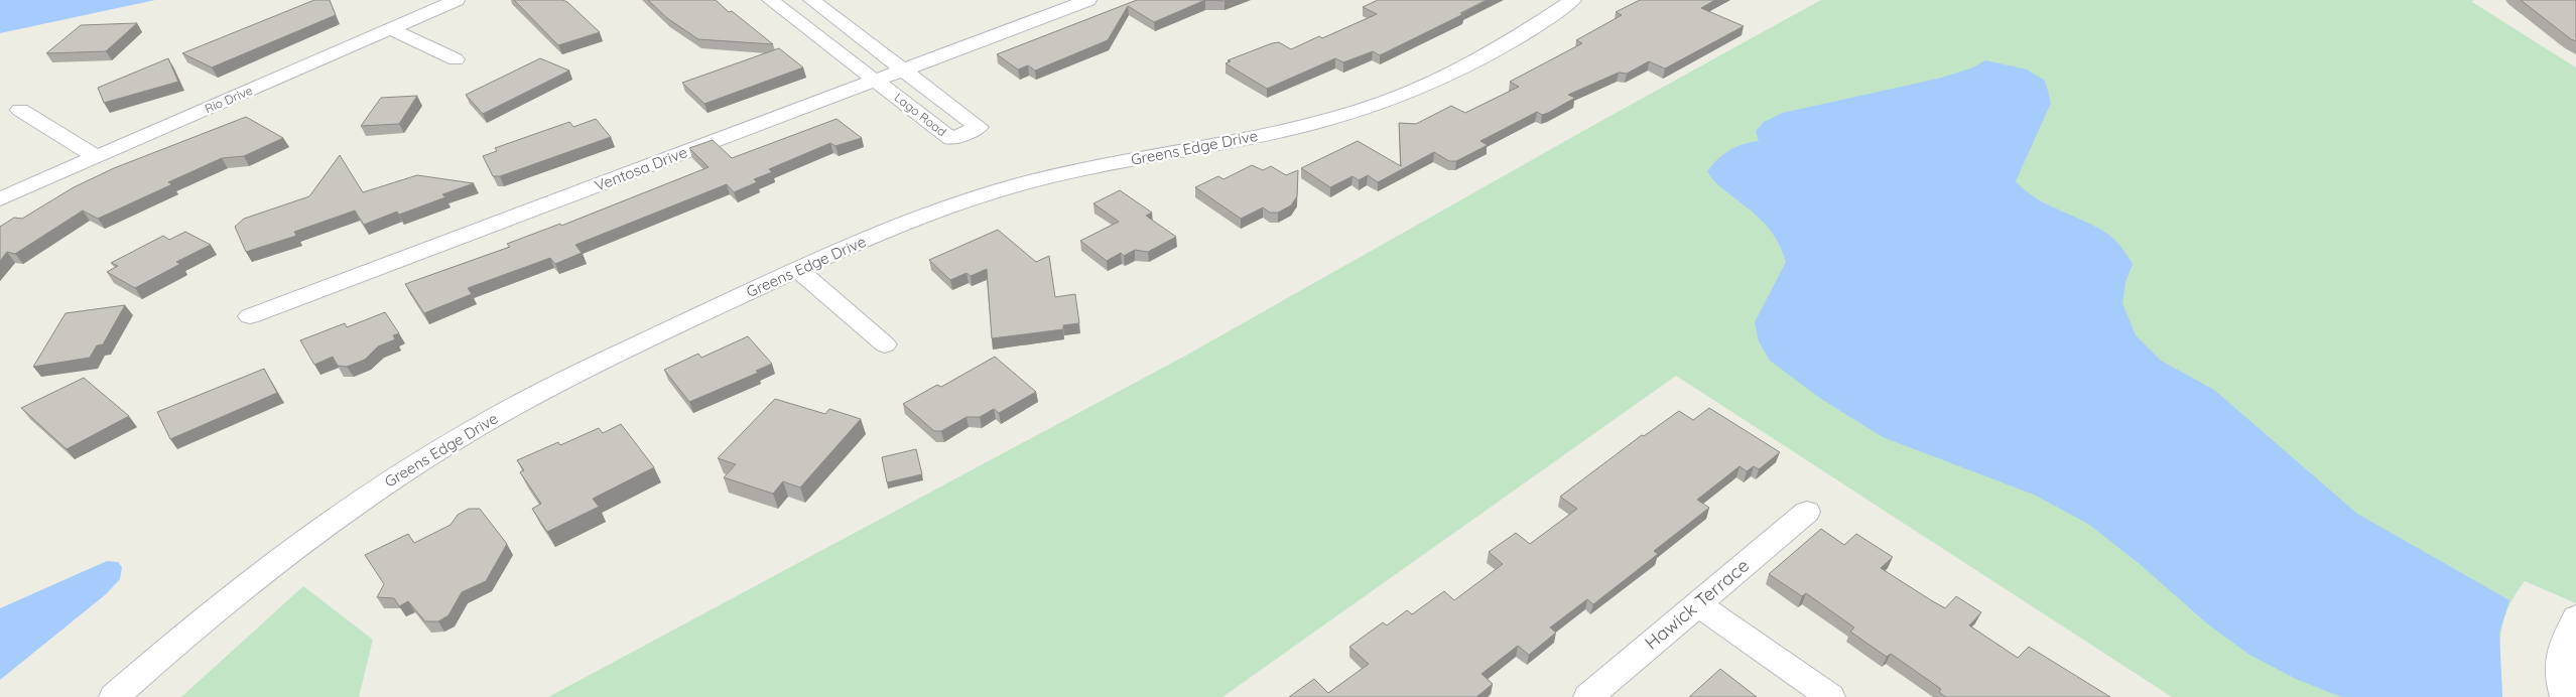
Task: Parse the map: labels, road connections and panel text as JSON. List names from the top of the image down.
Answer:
{
  "streets": {
    "street": [
      "Rio Drive",
      "Lago Road",
      "Greens Edge Drive",
      "Ventosa Drive",
      "Hawick Terrace"
    ]
  },
  "crossings": [
    ["Lago Road", "Ventosa Drive"]
  ]
}
